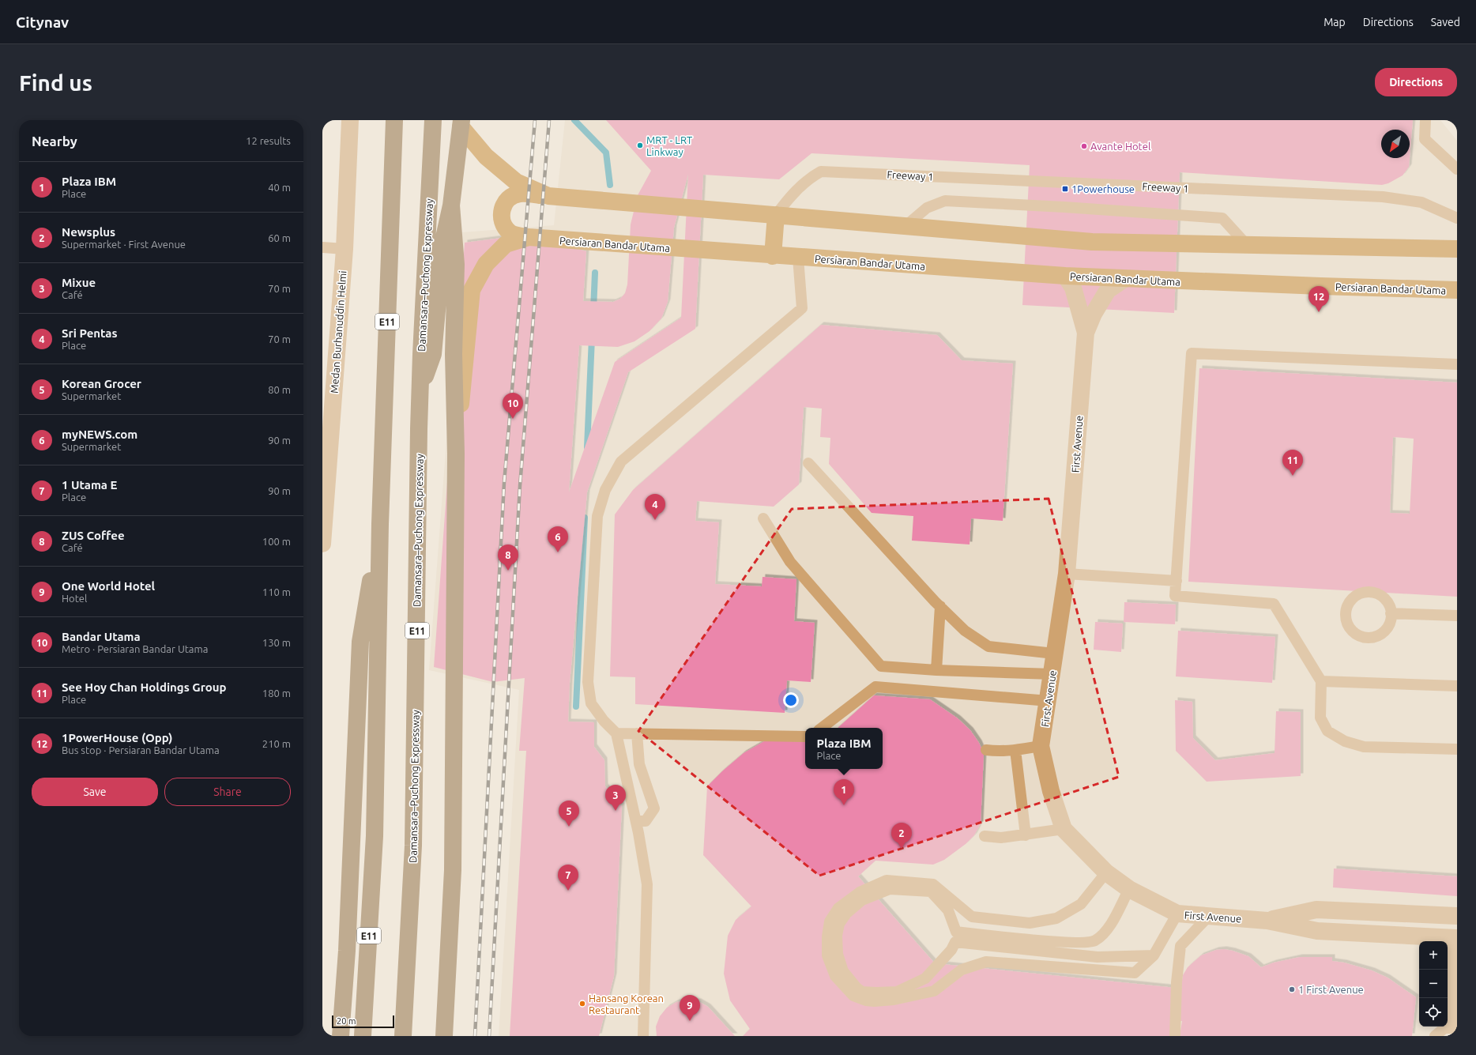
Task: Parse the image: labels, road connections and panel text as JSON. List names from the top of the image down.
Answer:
{
  "streets": {
    "highway": ["Damansara–Puchong Expressway", "E11"],
    "main road": ["Persiaran Bandar Utama"],
    "street": ["Medan Burhanuddin Helmi", "First Avenue"],
    "lane": ["Freeway 1"]
  },
  "crossings": [
    ["Persiaran Bandar Utama", "First Avenue"]
  ],
  "places": {
    "other": [
      "MRT - LRT Linkway",
      "Avante Hotel",
      "1 First Avenue",
      "Hansang Korean Restaurant"
    ],
    "transit": ["1Powerhouse"]
  },
  "scale_bar": "20 m",
  "north": "bottom left",
  "page": {
    "header": "Citynav",
    "nav": ["Map", "Directions", "Saved"],
    "buttons": [
      "Directions",
      ["Save", "Share"]
    ],
    "title": "Find us",
    "heading": ["Nearby", "12 results"],
    "list": [
      {
        "mark": "1",
        "name": "Plaza IBM",
        "note": "Place",
        "value": "40 m"
      },
      {
        "mark": "2",
        "name": "Newsplus",
        "note": "Supermarket · First Avenue",
        "value": "60 m"
      },
      {
        "mark": "3",
        "name": "Mixue",
        "note": "Café",
        "value": "70 m"
      },
      {
        "mark": "4",
        "name": "Sri Pentas",
        "note": "Place",
        "value": "70 m"
      },
      {
        "mark": "5",
        "name": "Korean Grocer",
        "note": "Supermarket",
        "value": "80 m"
      },
      {
        "mark": "6",
        "name": "myNEWS.com",
        "note": "Supermarket",
        "value": "90 m"
      },
      {
        "mark": "7",
        "name": "1 Utama E",
        "note": "Place",
        "value": "90 m"
      },
      {
        "mark": "8",
        "name": "ZUS Coffee",
        "note": "Café",
        "value": "100 m"
      },
      {
        "mark": "9",
        "name": "One World Hotel",
        "note": "Hotel",
        "value": "110 m"
      },
      {
        "mark": "10",
        "name": "Bandar Utama",
        "note": "Metro · Persiaran Bandar Utama",
        "value": "130 m"
      },
      {
        "mark": "11",
        "name": "See Hoy Chan Holdings Group",
        "note": "Place",
        "value": "180 m"
      },
      {
        "mark": "12",
        "name": "1PowerHouse (Opp)",
        "note": "Bus stop · Persiaran Bandar Utama",
        "value": "210 m"
      }
    ],
    "pins": [
      "12",
      "10",
      "11",
      "4",
      "6",
      "8",
      "1",
      "3",
      "5",
      "2",
      "7",
      "9"
    ],
    "popup": ["Plaza IBM", "Place"],
    "map_buttons": ["+", "−"],
    "scale": "20 m"
  }
}
